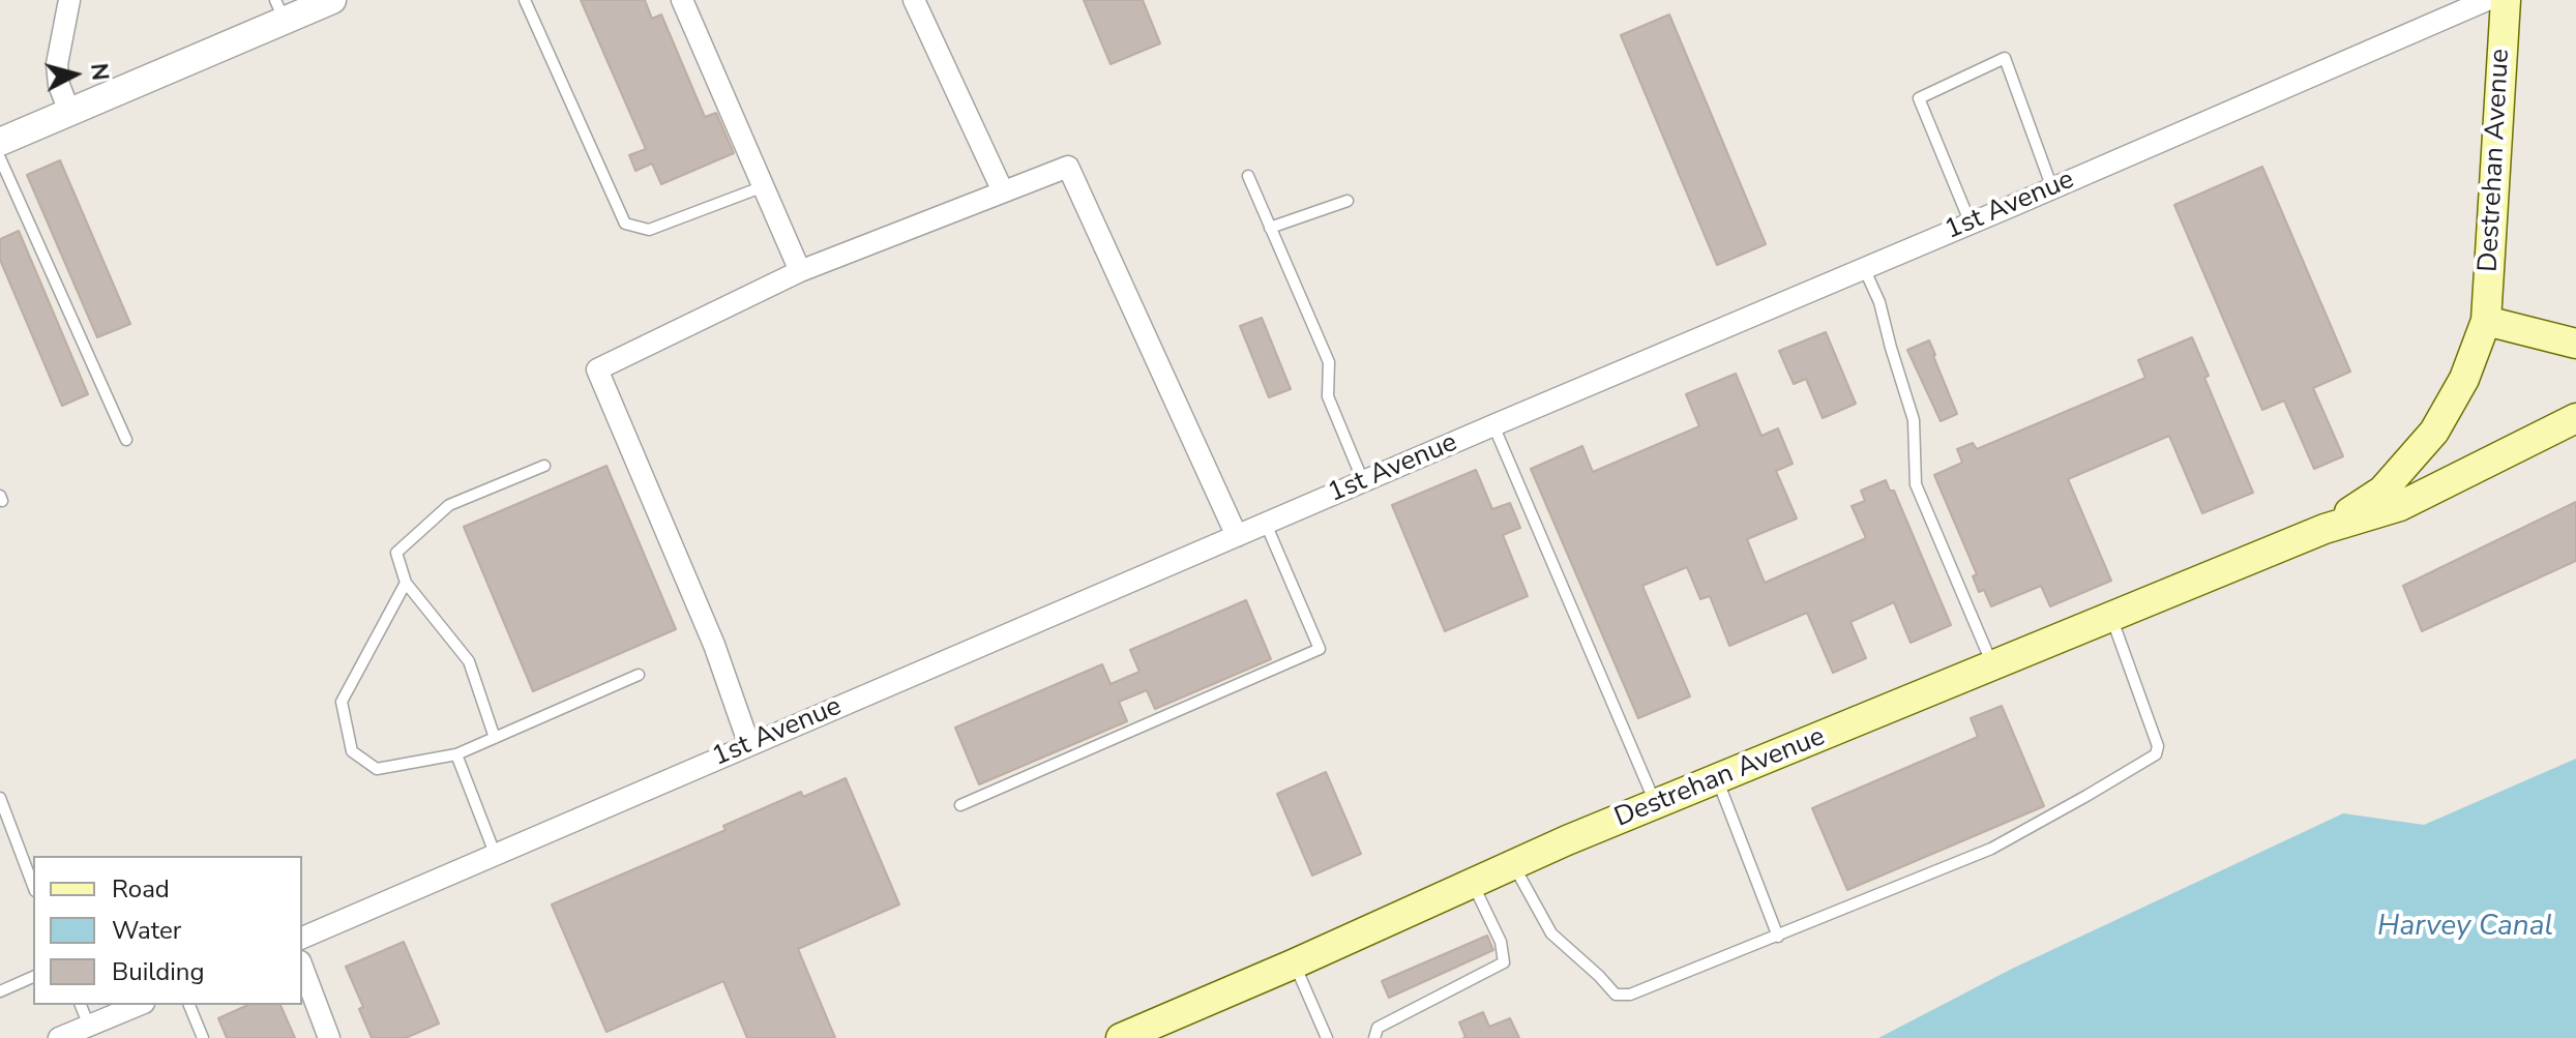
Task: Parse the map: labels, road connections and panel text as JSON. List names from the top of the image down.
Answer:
{
  "streets": {
    "main road": ["Destrehan Avenue"],
    "street": ["1st Avenue"]
  },
  "water": ["Harvey Canal"],
  "legend": ["Road", "Water", "Building"],
  "north": "right"
}
